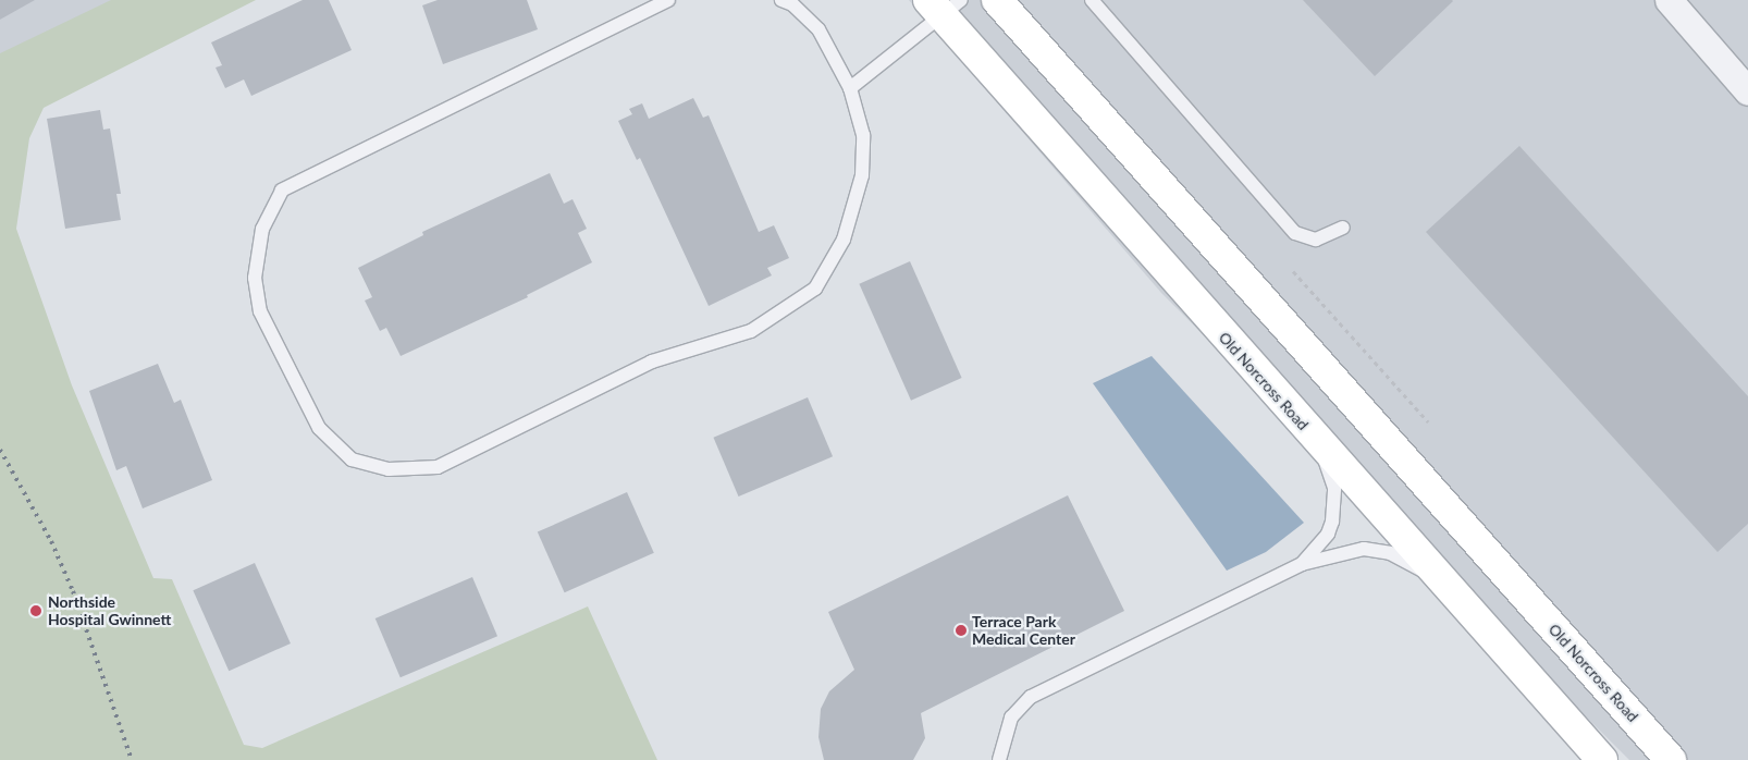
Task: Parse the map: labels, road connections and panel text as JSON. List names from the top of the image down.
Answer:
{
  "streets": {
    "main road": ["Old Norcross Road"]
  },
  "places": ["Northside Hospital Gwinnett", "Terrace Park Medical Center"]
}
